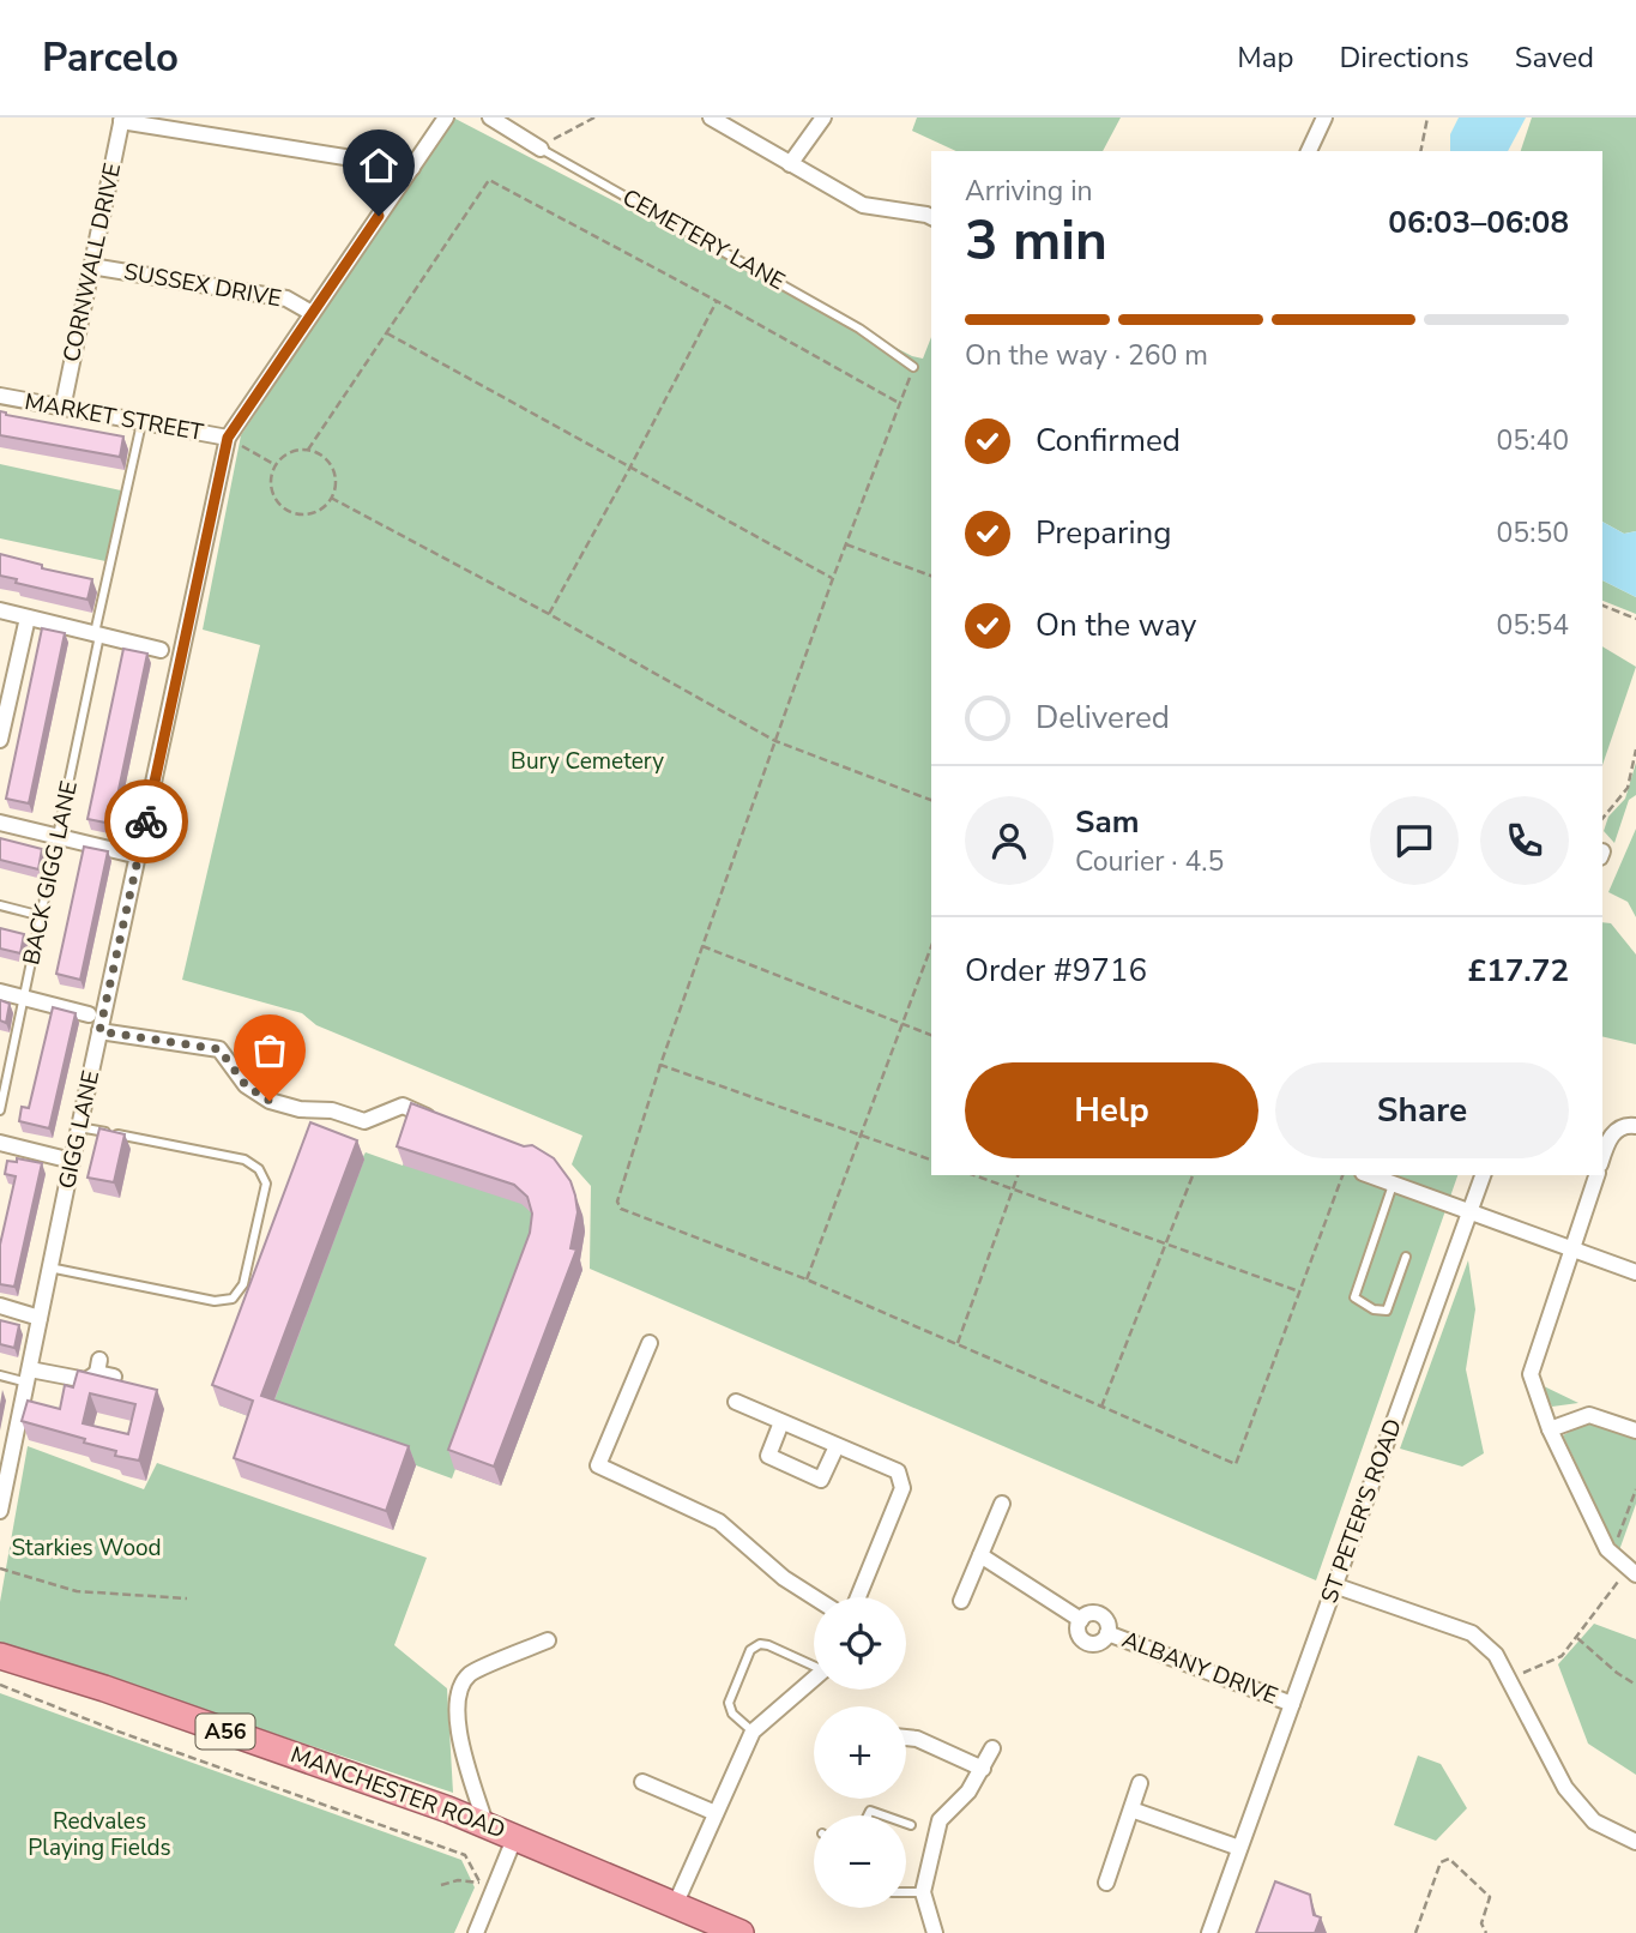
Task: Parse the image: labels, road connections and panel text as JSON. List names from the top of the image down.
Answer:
{
  "streets": {
    "highway": ["A56", "MANCHESTER ROAD"],
    "street": [
      "CEMETERY LANE",
      "CORNWALL DRIVE",
      "SUSSEX DRIVE",
      "MARKET STREET",
      "GIGG LANE",
      "ST PETER'S ROAD",
      "ALBANY DRIVE"
    ],
    "lane": ["BACK GIGG LANE"]
  },
  "crossings": [
    ["CORNWALL DRIVE", "SUSSEX DRIVE"],
    ["CORNWALL DRIVE", "MARKET STREET"],
    ["SUSSEX DRIVE", "GIGG LANE"],
    ["MARKET STREET", "BACK GIGG LANE"],
    ["MARKET STREET", "GIGG LANE"],
    ["ST PETER'S ROAD", "ALBANY DRIVE"]
  ],
  "parks": ["Bury Cemetery", "Starkies Wood", "Redvales Playing Fields"],
  "page": {
    "header": "Parcelo",
    "nav": ["Map", "Directions", "Saved"],
    "heading": ["3 min", "Arriving in", "06:03–06:08"],
    "panel": [
      "Sam",
      "Courier · 4.5",
      "Order #9716",
      "£17.72"
    ],
    "bar": "On the way · 260 m",
    "list": [
      ["Confirmed", "05:40"],
      ["Preparing", "05:50"],
      ["On the way", "05:54"],
      "Delivered"
    ],
    "buttons": ["Help", "Share"],
    "map_buttons": ["+", "−"]
  }
}
